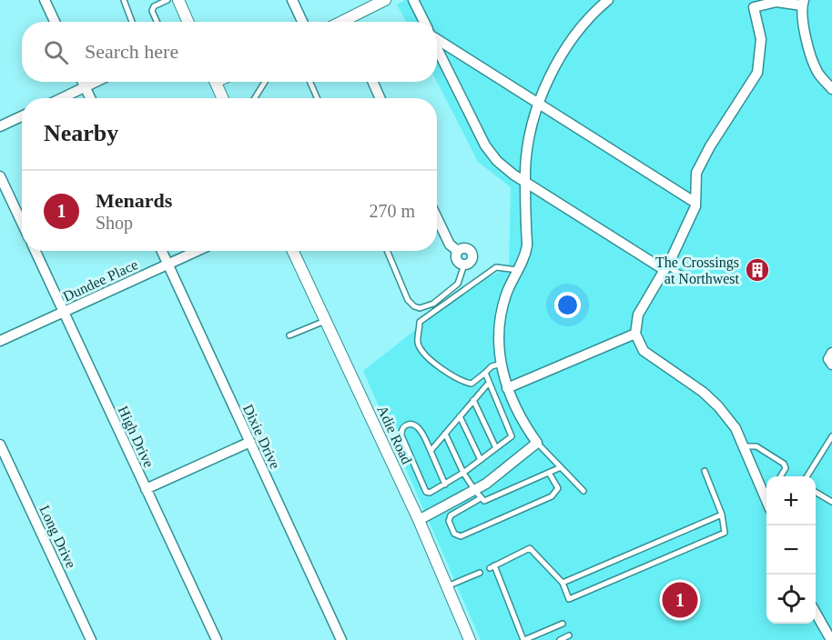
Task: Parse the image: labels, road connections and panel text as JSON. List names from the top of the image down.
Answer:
{
  "streets": {
    "street": [
      "Dundee Place",
      "Adie Road",
      "High Drive",
      "Dixie Drive",
      "Long Drive"
    ]
  },
  "crossings": [
    ["Dundee Place", "High Drive"],
    ["Dundee Place", "Dixie Drive"]
  ],
  "places": {
    "building": ["The Crossings at Northwest"]
  },
  "page": {
    "search": "Search here",
    "heading": "Nearby",
    "list": [
      {
        "mark": "1",
        "name": "Menards",
        "note": "Shop",
        "value": "270 m"
      }
    ],
    "map_buttons": ["+", "−"],
    "pins": "1"
  }
}
